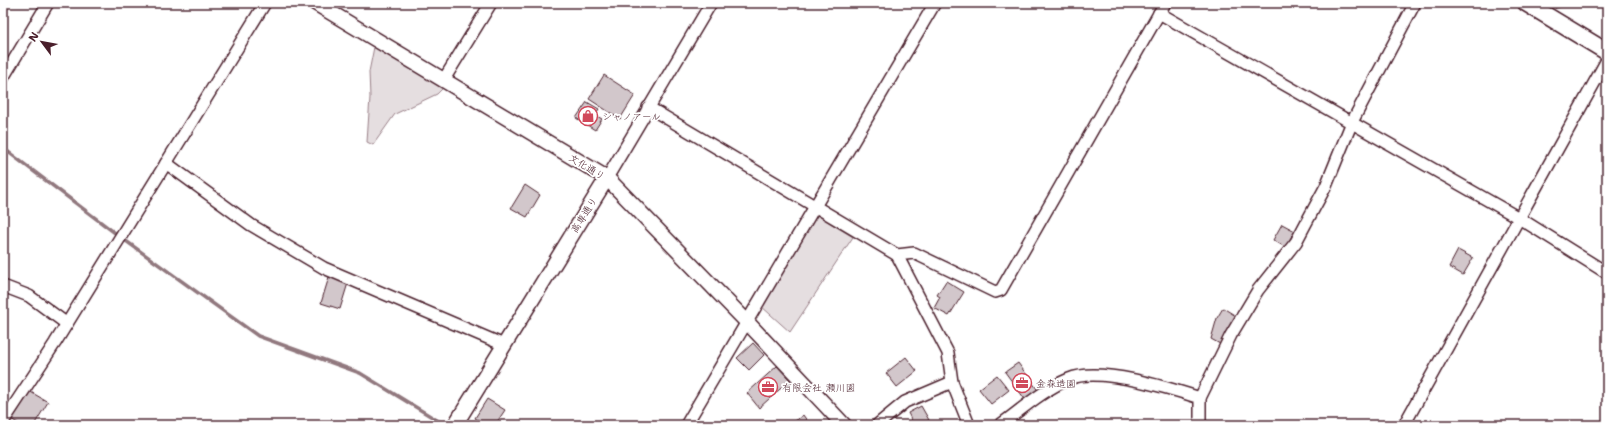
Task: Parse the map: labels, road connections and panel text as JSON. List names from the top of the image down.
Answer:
{
  "streets": {
    "street": ["文化通り", "高専通り"]
  },
  "crossings": [
    ["文化通り", "高専通り"]
  ],
  "places": {
    "shop": ["シャノアール"],
    "office": ["金森造園", "有限会社 瀬川園"]
  },
  "north": "top left"
}
